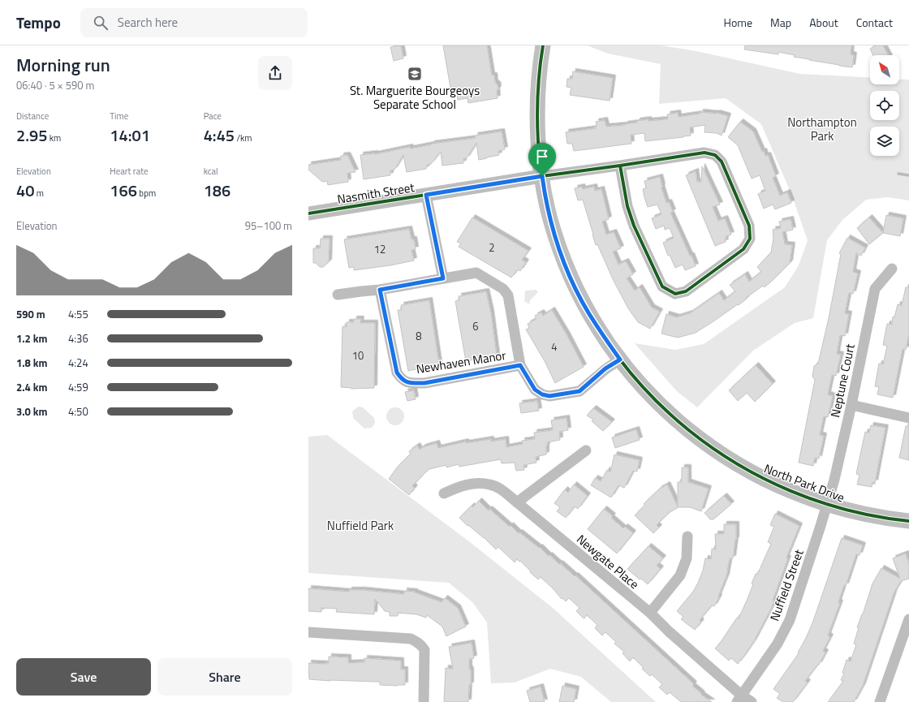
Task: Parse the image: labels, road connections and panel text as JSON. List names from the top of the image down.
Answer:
{
  "streets": {
    "main road": ["North Park Drive"],
    "street": [
      "Nasmith Street",
      "Newhaven Manor",
      "Neptune Court",
      "Newgate Place",
      "Nuffield Street"
    ]
  },
  "crossings": [
    ["Nasmith Street", "North Park Drive"],
    ["Newhaven Manor", "North Park Drive"],
    ["Neptune Court", "North Park Drive"],
    ["Neptune Court", "Nuffield Street"],
    ["North Park Drive", "Nuffield Street"],
    ["Newgate Place", "Nuffield Street"]
  ],
  "parks": ["Northampton Park", "Nuffield Park"],
  "places": {
    "school or university": ["St. Marguerite Bourgeoys Separate School"]
  },
  "house_numbers": [
    "2",
    "12",
    "6",
    "8",
    "4",
    "10"
  ],
  "north": "top left",
  "page": {
    "header": "Tempo",
    "search": "Search here",
    "nav": [
      "Home",
      "Map",
      "About",
      "Contact"
    ],
    "heading": ["Morning run", "06:40 · 5 × 590 m"],
    "stats": [
      ["Distance", "2.95 km"],
      ["Time", "14:01"],
      ["Pace", "4:45 /km"],
      ["Elevation", "40 m"],
      ["Heart rate", "166 bpm"],
      ["kcal", "186"]
    ],
    "chart": ["Elevation", "95–100 m"],
    "list": [
      {
        "name": "590 m",
        "note": "4:55"
      },
      {
        "name": "1.2 km",
        "note": "4:36"
      },
      {
        "name": "1.8 km",
        "note": "4:24"
      },
      {
        "name": "2.4 km",
        "note": "4:59"
      },
      {
        "name": "3.0 km",
        "note": "4:50"
      }
    ],
    "buttons": ["Save", "Share"]
  }
}
